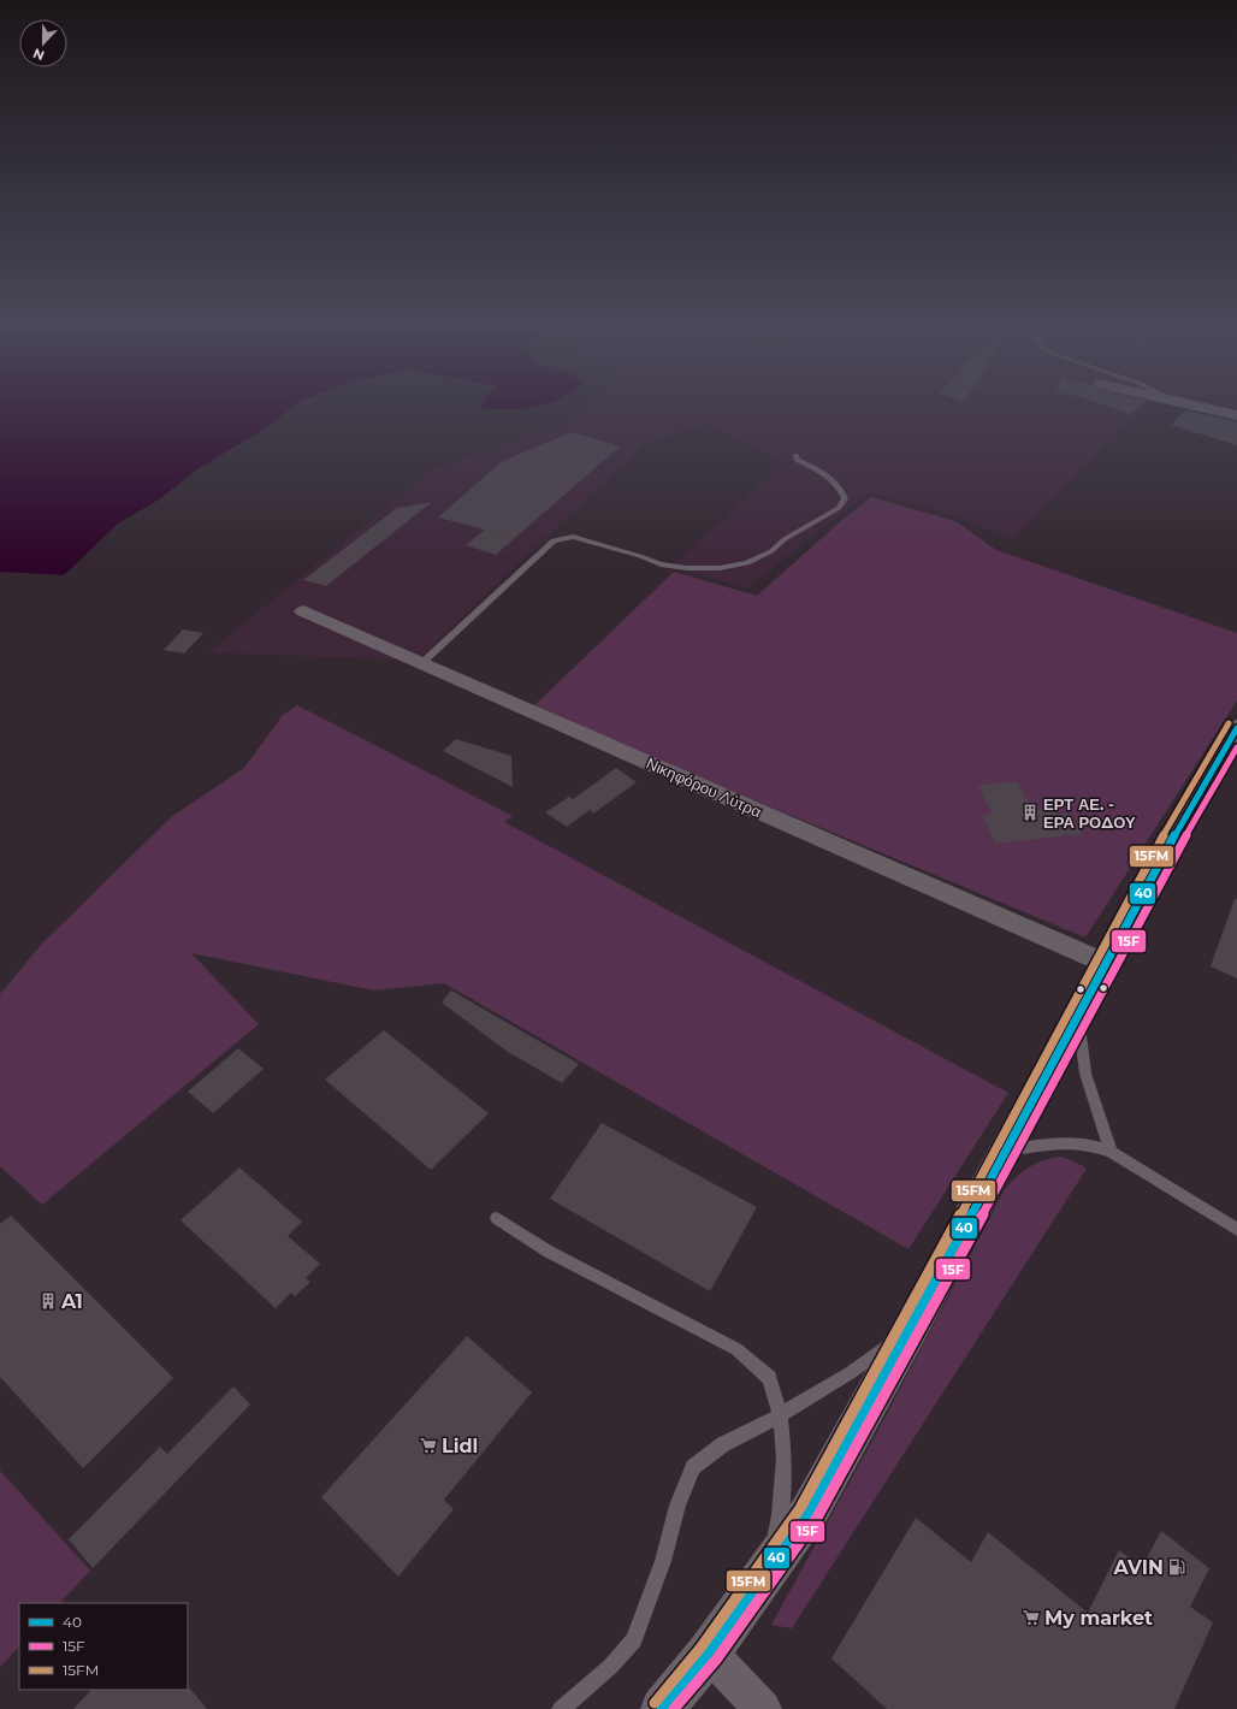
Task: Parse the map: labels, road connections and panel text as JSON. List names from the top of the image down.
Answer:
{
  "streets": {
    "street": ["Νικηφόρου Λύτρα"]
  },
  "places": {
    "building": ["ΕΡΤ ΑΕ. - ΕΡΑ ΡΟΔΟΥ", "A1"],
    "supermarket": ["Lidl", "My market"],
    "fuel station": ["AVIN"]
  },
  "lines": ["transit line 15FM", "transit line 40", "transit line 15F"],
  "legend": ["40", "15F", "15FM"],
  "north": "bottom"
}
